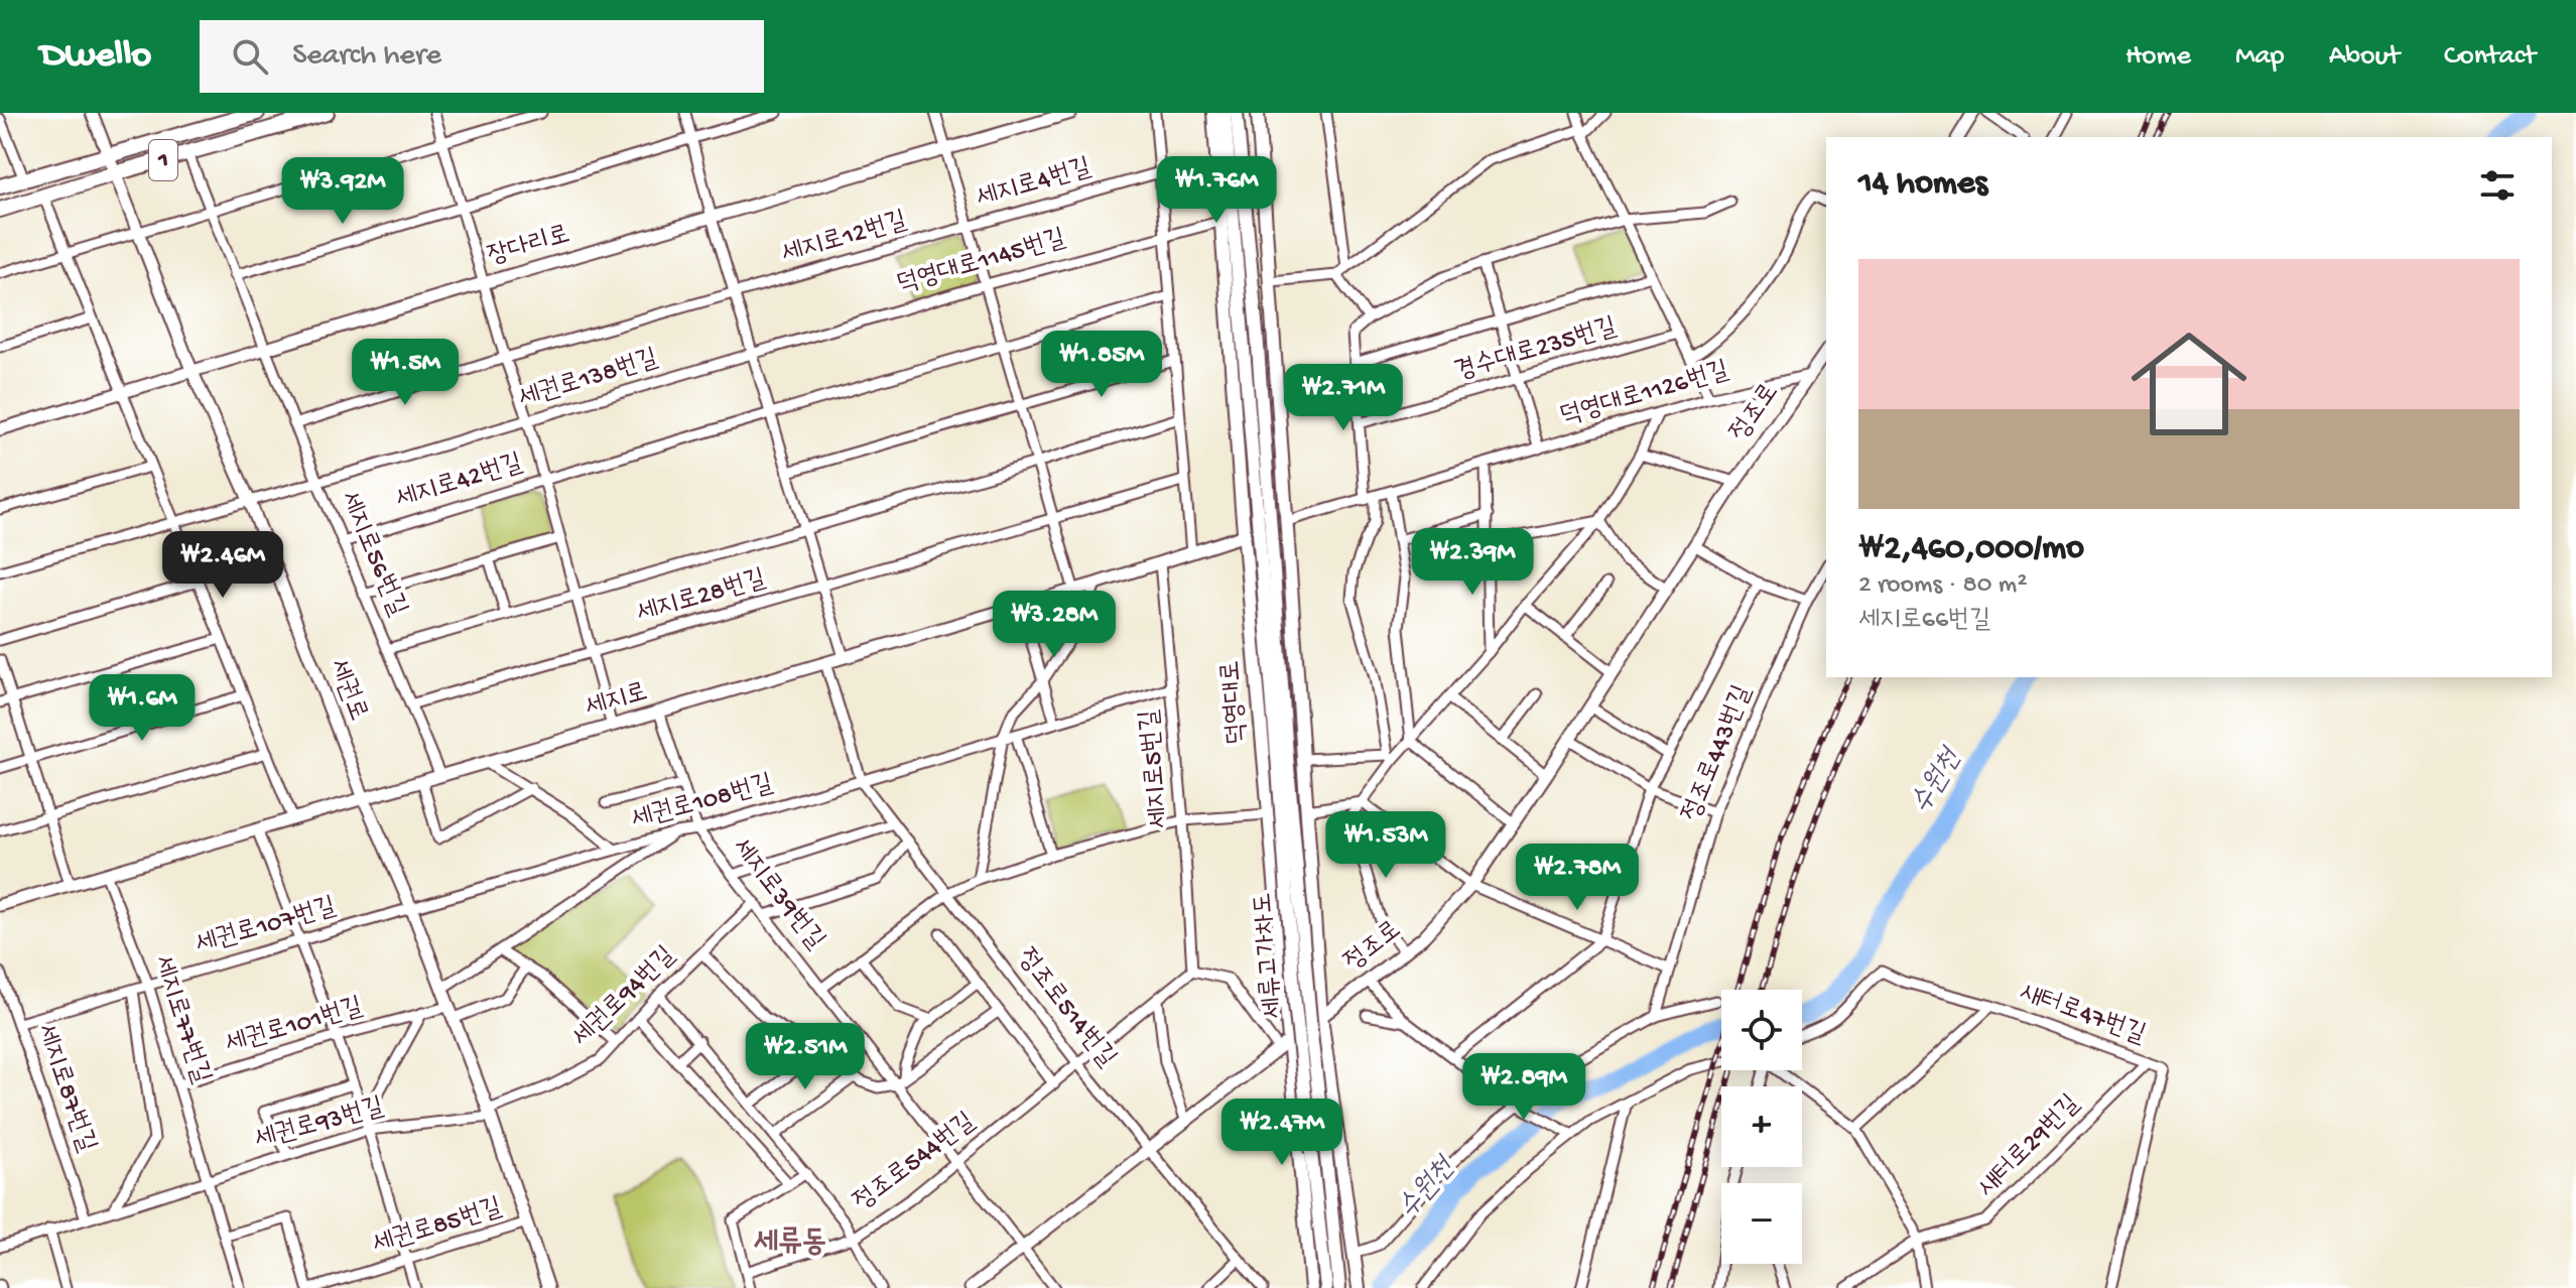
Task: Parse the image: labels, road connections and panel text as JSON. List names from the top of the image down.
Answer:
{
  "streets": {
    "main road": ["1", "덕영대로", "세류고가차도"],
    "street": [
      "세지로4번길",
      "세지로12번길",
      "장다리로",
      "덕영대로1145번길",
      "경수대로235번길",
      "세권로138번길",
      "덕영대로1126번길",
      "정조로",
      "세지로42번길",
      "세지로56번길",
      "세지로28번길",
      "세권로",
      "세지로",
      "정조로443번길",
      "세지로5번길",
      "세권로108번길",
      "세지로39번길",
      "세권로107번길",
      "세권로94번길",
      "정조로514번길",
      "새터로47번길",
      "세지로77번길",
      "세권로101번길",
      "세지로87번길",
      "세권로93번길",
      "새터로29번길",
      "정조로544번길",
      "세권로85번길"
    ]
  },
  "crossings": [
    ["1", "세지로56번길"],
    ["1", "세권로"],
    ["세지로4번길", "세지로12번길"],
    ["장다리로", "세지로42번길"],
    ["장다리로", "세지로56번길"],
    ["장다리로", "세권로"],
    ["덕영대로1145번길", "세권로138번길"],
    ["덕영대로1145번길", "덕영대로"],
    ["경수대로235번길", "덕영대로1126번길"],
    ["세권로138번길", "세지로42번길"],
    ["세권로138번길", "세지로56번길"],
    ["세권로138번길", "세권로"],
    ["덕영대로1126번길", "정조로"],
    ["정조로", "덕영대로"],
    ["정조로", "세지로39번길"],
    ["정조로", "정조로514번길"],
    ["세지로42번길", "세지로56번길"],
    ["세지로42번길", "세지로28번길"],
    ["세지로42번길", "세지로"],
    ["세지로56번길", "세지로"],
    ["세권로", "세지로"],
    ["세권로", "세권로108번길"],
    ["세권로", "세권로107번길"],
    ["세권로", "세권로94번길"],
    ["세권로", "세권로101번길"],
    ["세권로", "세권로93번길"],
    ["세권로", "세권로85번길"],
    ["세지로", "덕영대로"],
    ["세지로", "세지로5번길"],
    ["세지로", "세지로39번길"],
    ["세지로", "세지로77번길"],
    ["덕영대로", "세류고가차도"],
    ["세지로5번길", "세권로108번길"],
    ["세권로108번길", "세지로39번길"],
    ["세권로108번길", "세권로107번길"],
    ["세권로108번길", "정조로514번길"],
    ["세지로39번길", "세권로94번길"],
    ["세지로39번길", "정조로544번길"],
    ["세권로107번길", "세지로77번길"],
    ["세권로107번길", "세지로87번길"],
    ["세권로94번길", "세권로93번길"],
    ["정조로514번길", "정조로544번길"],
    ["새터로47번길", "새터로29번길"],
    ["세지로77번길", "세권로101번길"],
    ["세지로77번길", "세권로93번길"],
    ["세지로87번길", "세권로93번길"]
  ],
  "districts": ["세류동"],
  "water": ["수원천"],
  "page": {
    "header": "Dwello",
    "search": "Search here",
    "nav": [
      "Home",
      "Map",
      "About",
      "Contact"
    ],
    "heading": "14 homes",
    "price": [
      "₩1.76M",
      "₩3.92M",
      "₩1.85M",
      "₩1.5M",
      "₩2.71M",
      "₩2.39M",
      "₩2.46M",
      "₩3.28M",
      "₩1.6M",
      "₩1.53M",
      "₩2.78M",
      "₩2.51M",
      "₩2.89M",
      "₩2.47M"
    ],
    "list": [
      {
        "name": "₩2,460,000/mo",
        "note": "2 rooms · 80 m² · 세지로66번길"
      }
    ],
    "map_buttons": ["+", "−"]
  }
}
